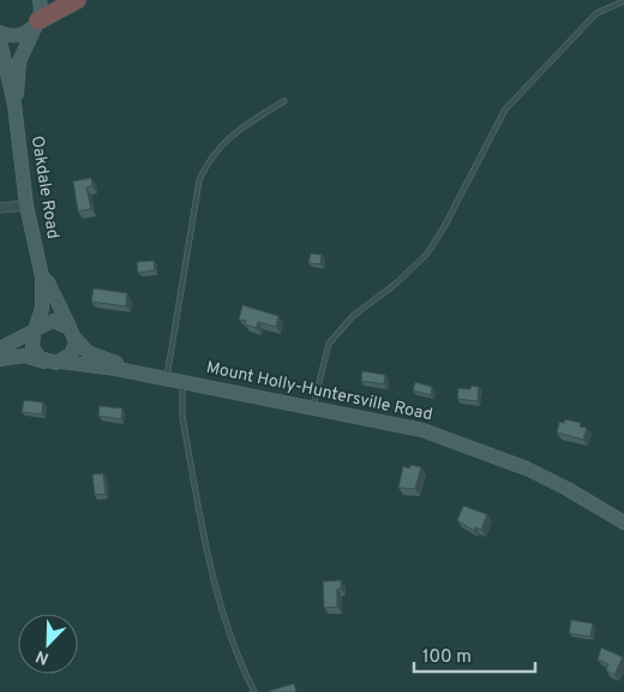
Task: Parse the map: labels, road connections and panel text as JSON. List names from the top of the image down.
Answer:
{
  "streets": {
    "main road": ["Oakdale Road", "Mount Holly-Huntersville Road"]
  },
  "crossings": [
    ["Oakdale Road", "Mount Holly-Huntersville Road"]
  ],
  "scale_bar": "100 m",
  "north": "bottom left"
}
